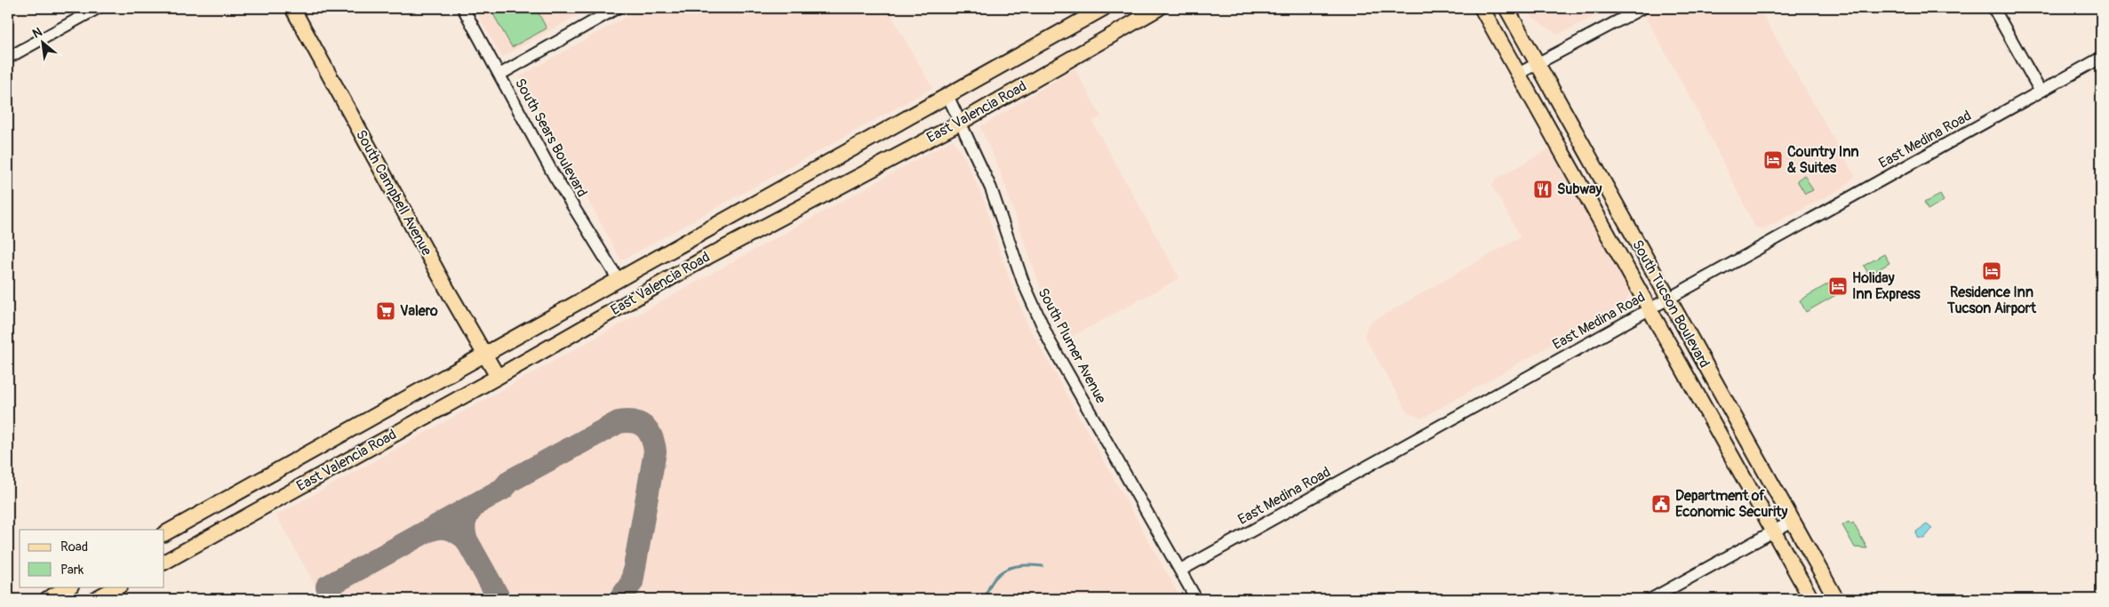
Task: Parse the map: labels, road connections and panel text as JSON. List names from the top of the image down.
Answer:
{
  "streets": {
    "main road": ["East Valencia Road", "South Campbell Avenue", "South Tucson Boulevard"],
    "street": ["South Sears Boulevard", "East Medina Road", "South Plumer Avenue"]
  },
  "crossings": [
    ["East Valencia Road", "South Sears Boulevard"],
    ["East Valencia Road", "South Campbell Avenue"],
    ["East Valencia Road", "South Plumer Avenue"],
    ["East Medina Road", "South Tucson Boulevard"],
    ["East Medina Road", "South Plumer Avenue"]
  ],
  "places": {
    "hotel": ["Country Inn & Suites", "Residence Inn Tucson Airport", "Holiday Inn Express"],
    "restaurant": ["Subway"],
    "supermarket": ["Valero"],
    "public building": ["Department of Economic Security"]
  },
  "legend": ["Road", "Park"],
  "north": "top left"
}
